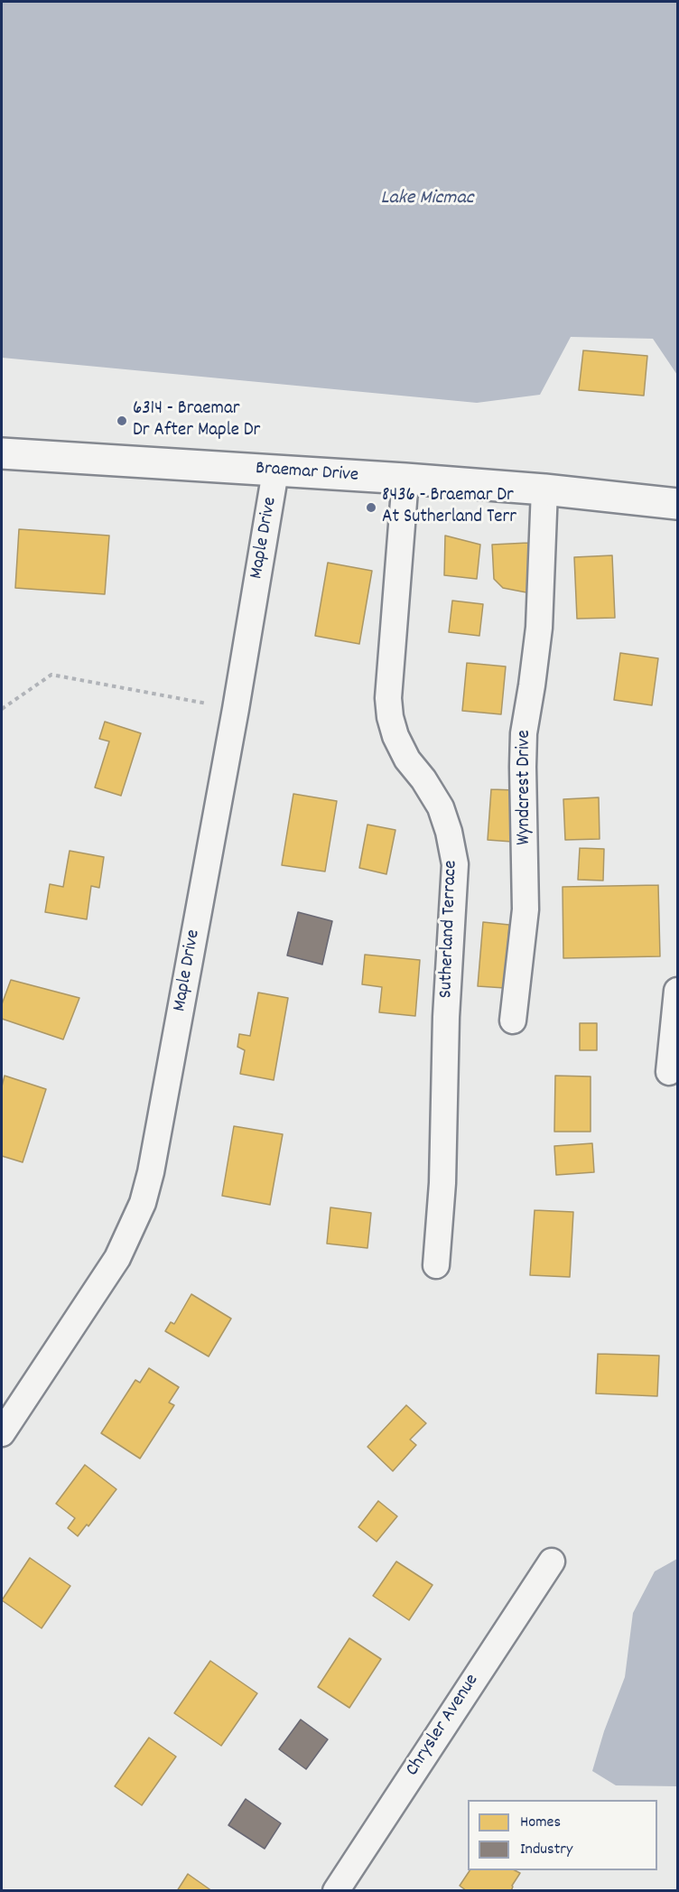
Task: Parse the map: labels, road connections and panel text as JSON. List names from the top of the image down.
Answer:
{
  "streets": {
    "main road": ["Braemar Drive"],
    "street": [
      "Maple Drive",
      "Wyndcrest Drive",
      "Sutherland Terrace",
      "Chrysler Avenue"
    ]
  },
  "crossings": [
    ["Braemar Drive", "Maple Drive"],
    ["Braemar Drive", "Wyndcrest Drive"],
    ["Braemar Drive", "Sutherland Terrace"]
  ],
  "water": ["Lake Micmac"],
  "places": ["6314 - Braemar Dr After Maple Dr", "8436 - Braemar Dr At Sutherland Terr"],
  "legend": ["Homes", "Industry"]
}
